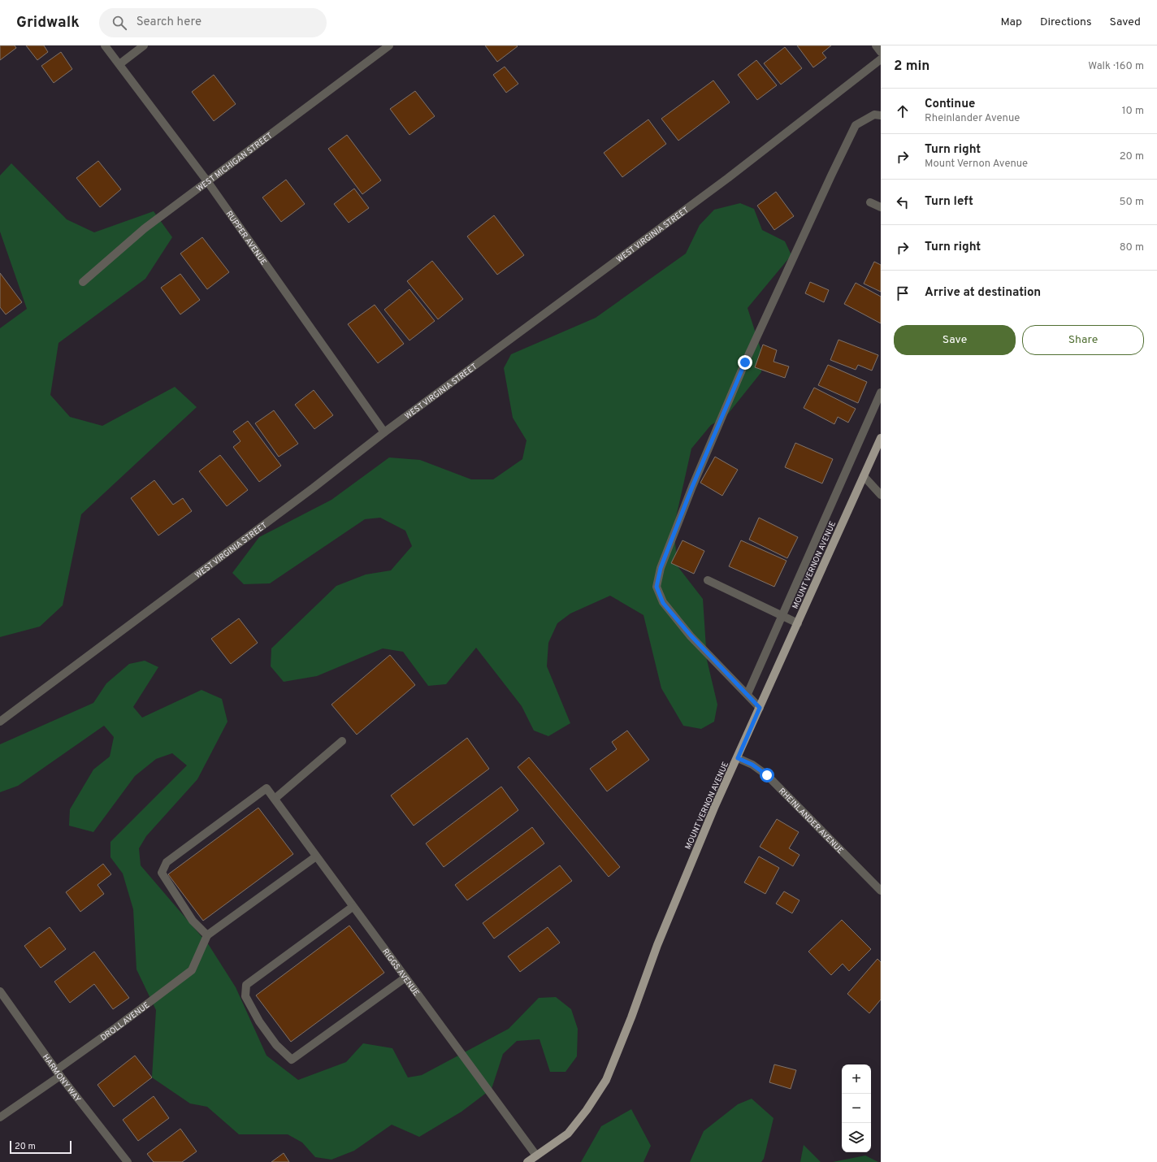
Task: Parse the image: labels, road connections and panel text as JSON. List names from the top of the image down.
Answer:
{
  "streets": {
    "main road": ["MOUNT VERNON AVENUE"],
    "street": [
      "WEST MICHIGAN STREET",
      "WEST VIRGINIA STREET",
      "RUPPER AVENUE",
      "RHEINLANDER AVENUE",
      "RIGGS AVENUE",
      "DROLL AVENUE",
      "HARMONY WAY"
    ]
  },
  "crossings": [
    ["WEST MICHIGAN STREET", "RUPPER AVENUE"],
    ["WEST VIRGINIA STREET", "RUPPER AVENUE"],
    ["MOUNT VERNON AVENUE", "RHEINLANDER AVENUE"],
    ["MOUNT VERNON AVENUE", "RIGGS AVENUE"],
    ["RIGGS AVENUE", "DROLL AVENUE"],
    ["DROLL AVENUE", "HARMONY WAY"]
  ],
  "scale_bar": "20 m",
  "page": {
    "header": "Gridwalk",
    "search": "Search here",
    "nav": ["Map", "Directions", "Saved"],
    "heading": ["2 min", "Walk · 160 m"],
    "list": [
      ["Continue", "Rheinlander Avenue", "10 m"],
      ["Turn right", "Mount Vernon Avenue", "20 m"],
      ["Turn left", "50 m"],
      ["Turn right", "80 m"],
      "Arrive at destination"
    ],
    "buttons": ["Save", "Share"],
    "map_buttons": ["+", "−"],
    "scale": "20 m"
  }
}
